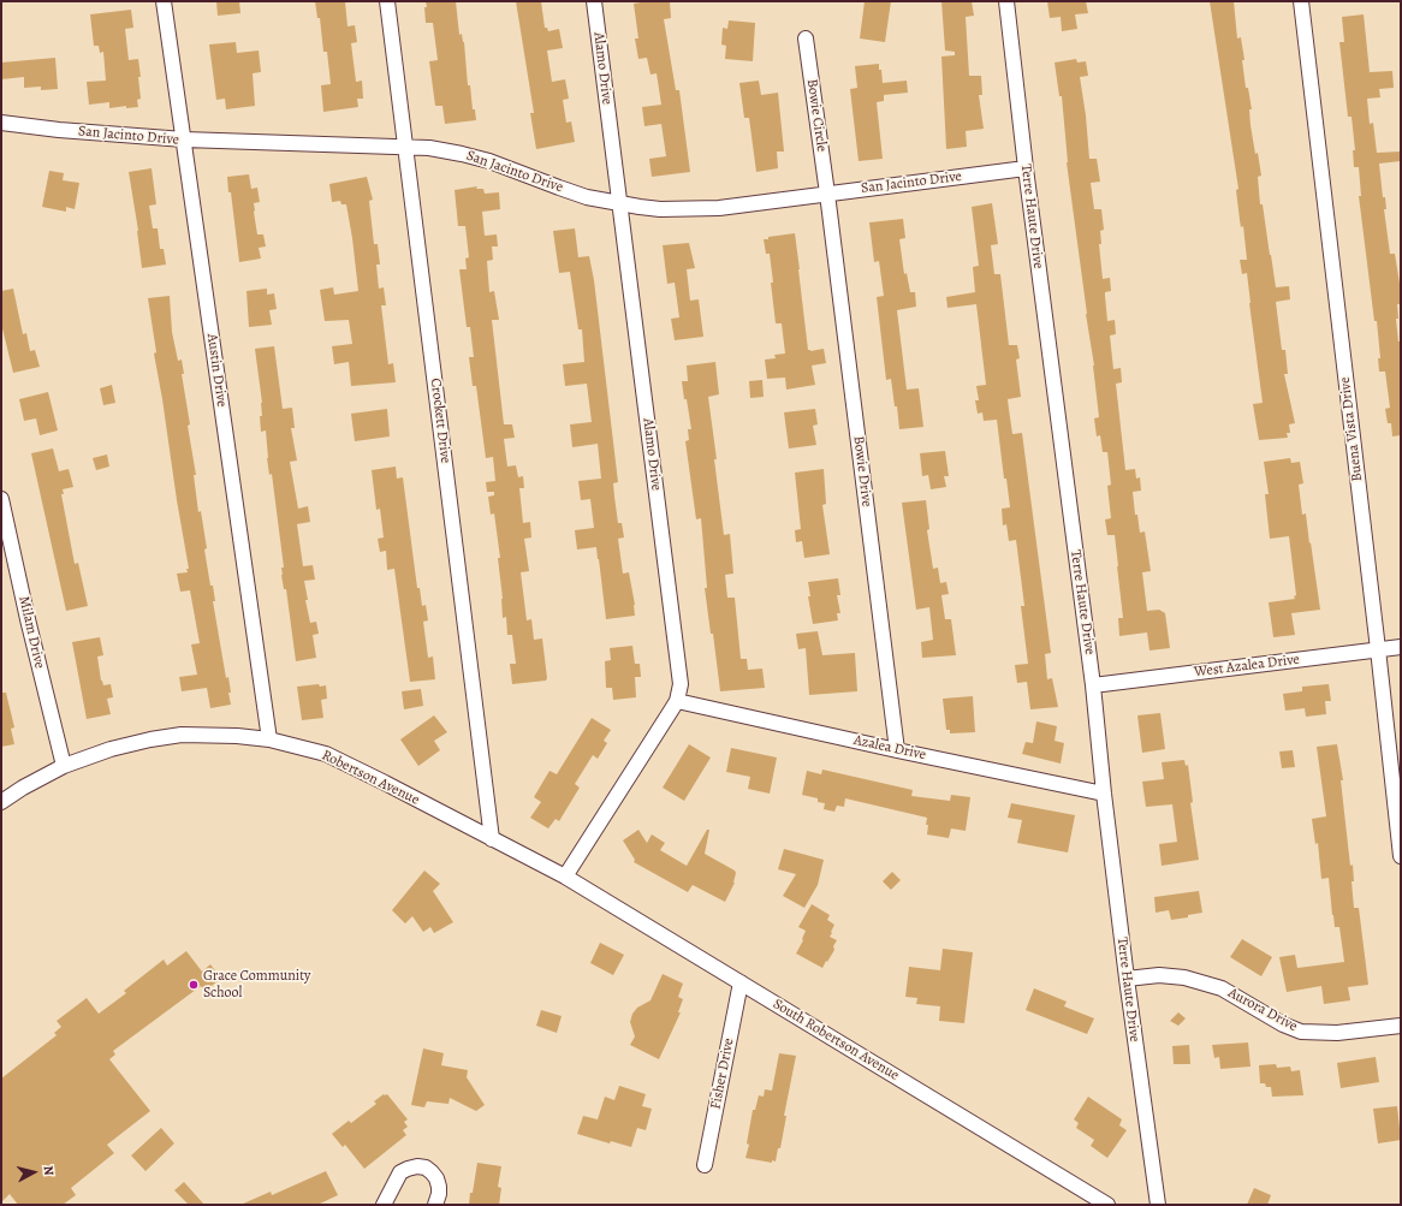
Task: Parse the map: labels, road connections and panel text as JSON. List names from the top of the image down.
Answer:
{
  "streets": {
    "street": [
      "Alamo Drive",
      "Bowie Circle",
      "San Jacinto Drive",
      "Terre Haute Drive",
      "Austin Drive",
      "Crockett Drive",
      "Buena Vista Drive",
      "Bowie Drive",
      "Milam Drive",
      "West Azalea Drive",
      "Azalea Drive",
      "Robertson Avenue",
      "Aurora Drive",
      "South Robertson Avenue",
      "Fisher Drive"
    ]
  },
  "crossings": [
    ["Alamo Drive", "San Jacinto Drive"],
    ["Alamo Drive", "Azalea Drive"],
    ["Alamo Drive", "Robertson Avenue"],
    ["Alamo Drive", "South Robertson Avenue"],
    ["Bowie Circle", "San Jacinto Drive"],
    ["Bowie Circle", "Bowie Drive"],
    ["San Jacinto Drive", "Terre Haute Drive"],
    ["San Jacinto Drive", "Austin Drive"],
    ["San Jacinto Drive", "Crockett Drive"],
    ["San Jacinto Drive", "Bowie Drive"],
    ["Terre Haute Drive", "West Azalea Drive"],
    ["Terre Haute Drive", "Azalea Drive"],
    ["Terre Haute Drive", "Aurora Drive"],
    ["Austin Drive", "Robertson Avenue"],
    ["Crockett Drive", "Robertson Avenue"],
    ["Buena Vista Drive", "West Azalea Drive"],
    ["Bowie Drive", "Azalea Drive"],
    ["Milam Drive", "Robertson Avenue"],
    ["Robertson Avenue", "South Robertson Avenue"],
    ["South Robertson Avenue", "Fisher Drive"]
  ],
  "places": ["Grace Community School"],
  "north": "right"
}
